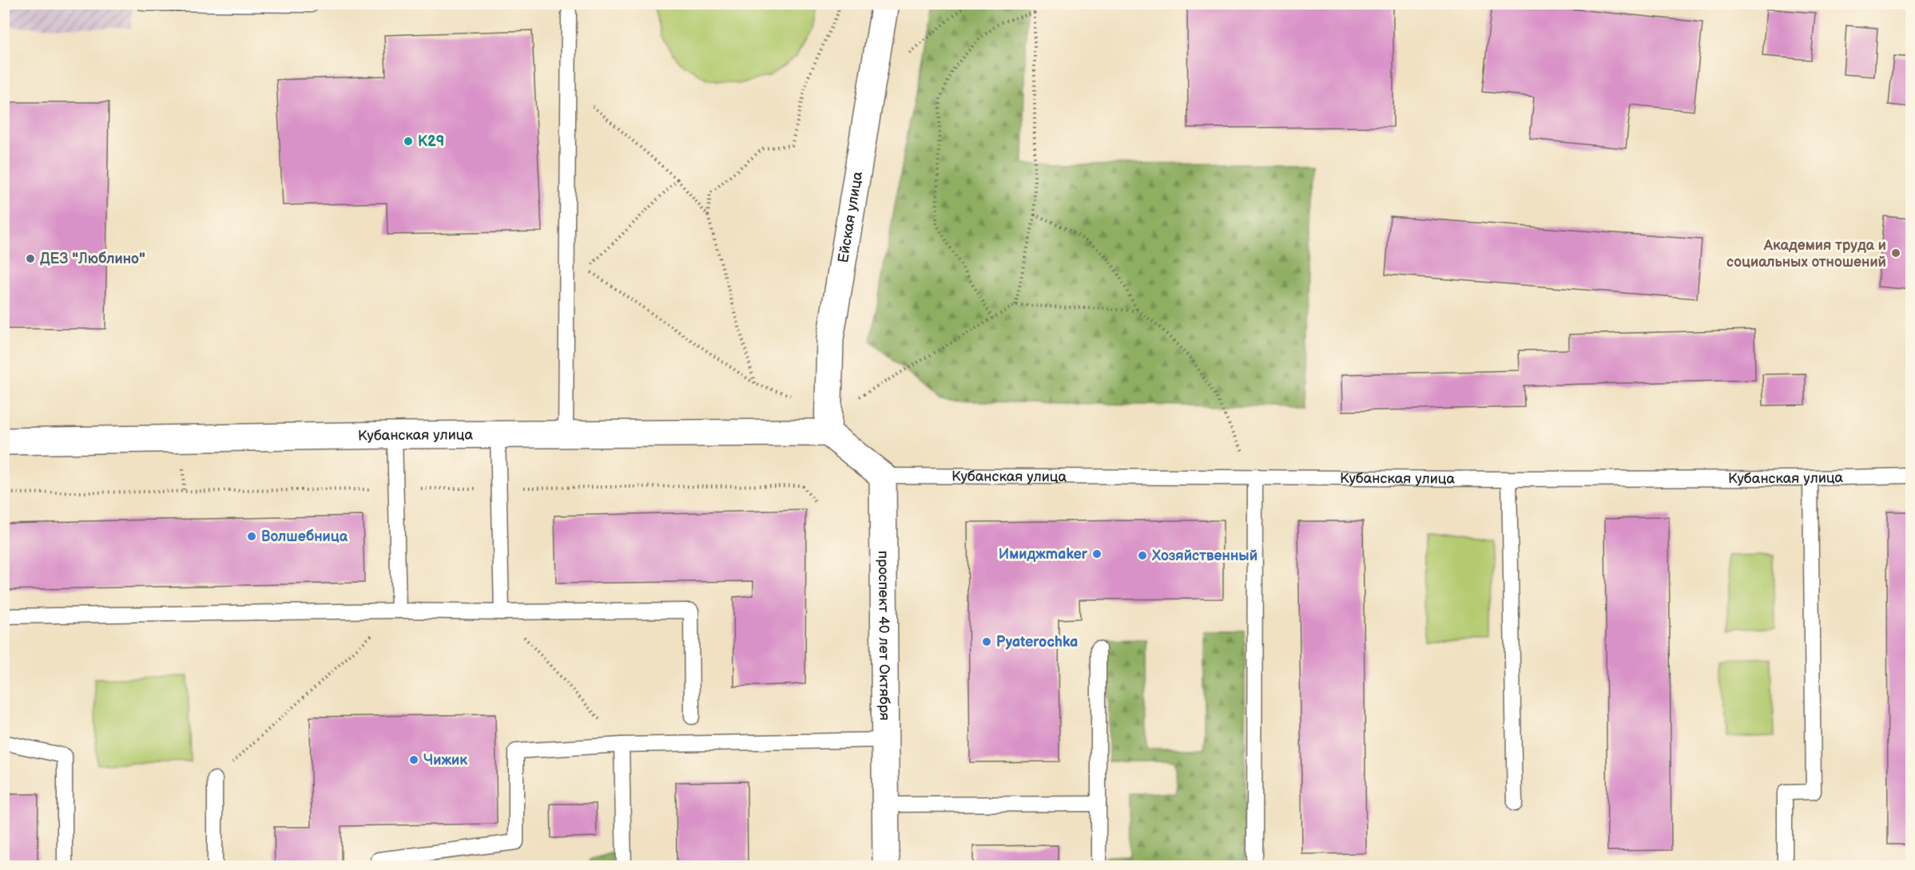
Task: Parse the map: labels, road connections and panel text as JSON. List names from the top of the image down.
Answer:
{
  "streets": {
    "street": ["Ейская улица", "Кубанская улица", "проспект 40 лет Октября"]
  },
  "crossings": [
    ["Ейская улица", "Кубанская улица"],
    ["Кубанская улица", "проспект 40 лет Октября"]
  ],
  "places": [
    "К29",
    "Академия труда и социальных отношений",
    "ДЕЗ \"Люблино\"",
    "Волшебница",
    "Имиджmaker",
    "Хозяйственный",
    "Pyaterochka",
    "Чижик"
  ]
}
